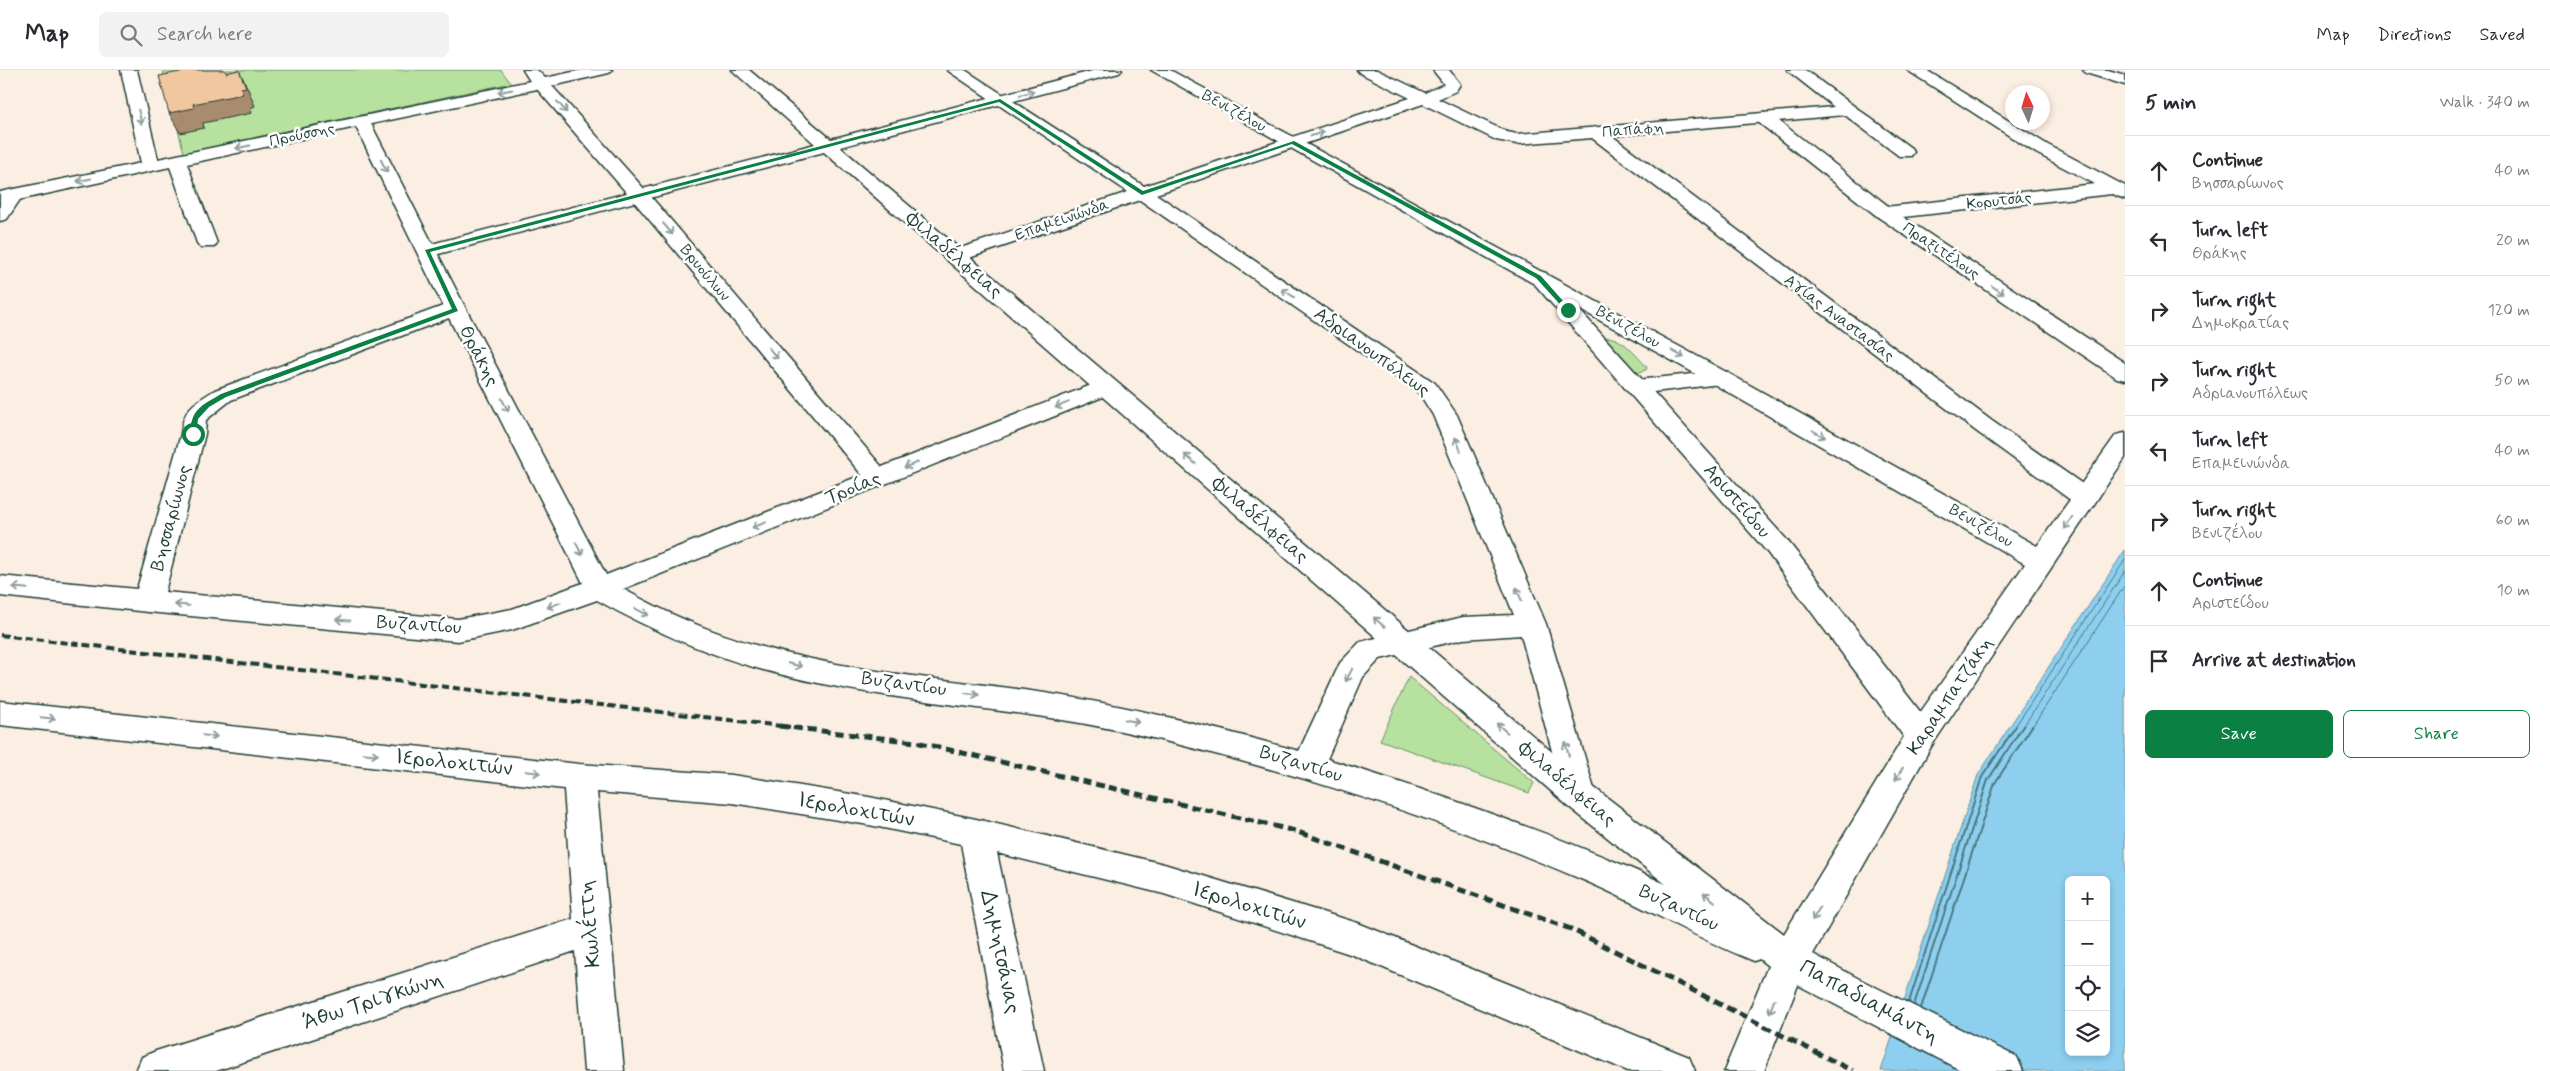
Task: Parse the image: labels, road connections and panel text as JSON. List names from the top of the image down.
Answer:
{
  "streets": {
    "street": [
      "Βενιζέλου",
      "Παπάφη",
      "Προύσσης",
      "Κορυτσάς",
      "Επαμεινώνδα",
      "Πραξιτέλους",
      "Φιλαδέλφειας",
      "Βρυούλων",
      "Αγίας Αναστασίας",
      "Αδριανουπόλεως",
      "Θράκης",
      "Τροίας",
      "Αριστείδου",
      "Βησσαρίωνος",
      "Βυζαντίου",
      "Καραμπατζάκη",
      "Ιερολοχιτών",
      "Κωλέττη",
      "Δημητσάνας",
      "Άθω Τριγκώνη",
      "Παπαδιαμάντη"
    ]
  },
  "crossings": [
    ["Βενιζέλου", "Επαμεινώνδα"],
    ["Βενιζέλου", "Αριστείδου"],
    ["Βενιζέλου", "Καραμπατζάκη"],
    ["Παπάφη", "Επαμεινώνδα"],
    ["Παπάφη", "Πραξιτέλους"],
    ["Παπάφη", "Αγίας Αναστασίας"],
    ["Προύσσης", "Βρυούλων"],
    ["Προύσσης", "Θράκης"],
    ["Κορυτσάς", "Πραξιτέλους"],
    ["Επαμεινώνδα", "Φιλαδέλφειας"],
    ["Επαμεινώνδα", "Αδριανουπόλεως"],
    ["Φιλαδέλφειας", "Αδριανουπόλεως"],
    ["Φιλαδέλφειας", "Τροίας"],
    ["Φιλαδέλφειας", "Βυζαντίου"],
    ["Φιλαδέλφειας", "Καραμπατζάκη"],
    ["Φιλαδέλφειας", "Παπαδιαμάντη"],
    ["Βρυούλων", "Τροίας"],
    ["Αγίας Αναστασίας", "Καραμπατζάκη"],
    ["Θράκης", "Τροίας"],
    ["Θράκης", "Βησσαρίωνος"],
    ["Θράκης", "Βυζαντίου"],
    ["Τροίας", "Βυζαντίου"],
    ["Αριστείδου", "Καραμπατζάκη"],
    ["Βησσαρίωνος", "Βυζαντίου"],
    ["Βυζαντίου", "Καραμπατζάκη"],
    ["Βυζαντίου", "Παπαδιαμάντη"],
    ["Καραμπατζάκη", "Παπαδιαμάντη"],
    ["Ιερολοχιτών", "Κωλέττη"],
    ["Ιερολοχιτών", "Δημητσάνας"],
    ["Κωλέττη", "Άθω Τριγκώνη"]
  ],
  "one_way": [
    "Βενιζέλου",
    "Προύσσης",
    "Φιλαδέλφειας",
    "Βρυούλων",
    "Αδριανουπόλεως",
    "Θράκης",
    "Τροίας",
    "Καραμπατζάκη"
  ],
  "north": "top",
  "page": {
    "header": "Map",
    "search": "Search here",
    "nav": ["Map", "Directions", "Saved"],
    "heading": ["5 min", "Walk · 340 m"],
    "list": [
      ["Continue", "Βησσαρίωνος", "40 m"],
      ["Turn left", "Θράκης", "20 m"],
      ["Turn right", "Δημοκρατίας", "120 m"],
      ["Turn right", "Αδριανουπόλεως", "50 m"],
      ["Turn left", "Επαμεινώνδα", "40 m"],
      ["Turn right", "Βενιζέλου", "60 m"],
      ["Continue", "Αριστείδου", "10 m"],
      "Arrive at destination"
    ],
    "buttons": ["Save", "Share"],
    "map_buttons": ["+", "−"]
  }
}
